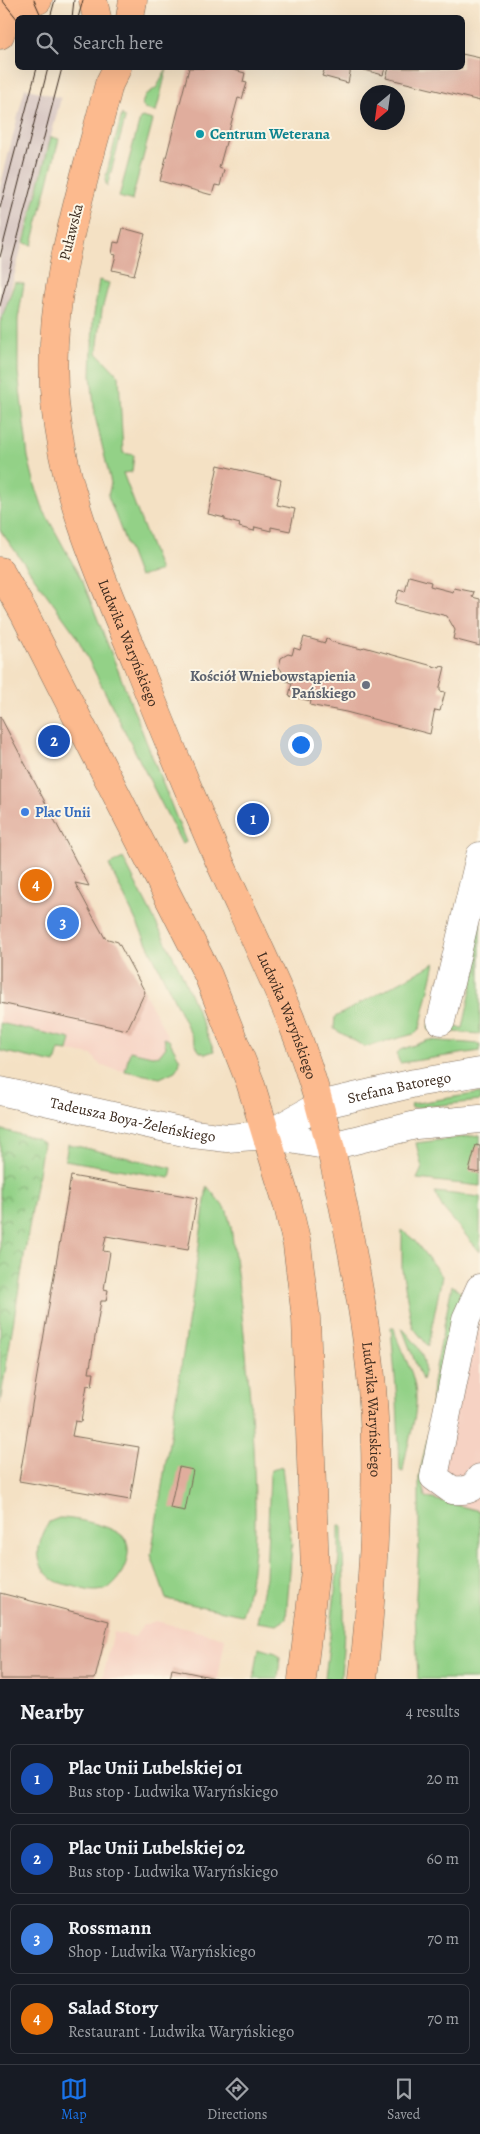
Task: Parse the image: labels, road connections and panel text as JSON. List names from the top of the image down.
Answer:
{
  "streets": {
    "main road": ["Puławska", "Ludwika Waryńskiego"],
    "street": ["Stefana Batorego", "Tadeusza Boya-Żeleńskiego"]
  },
  "crossings": [
    ["Puławska", "Ludwika Waryńskiego"],
    ["Ludwika Waryńskiego", "Stefana Batorego"],
    ["Ludwika Waryńskiego", "Tadeusza Boya-Żeleńskiego"],
    ["Stefana Batorego", "Tadeusza Boya-Żeleńskiego"]
  ],
  "places": ["Centrum Weterana", "Kościół Wniebowstąpienia Pańskiego", "Plac Unii"],
  "north": "bottom left",
  "page": {
    "search": "Search here",
    "pins": [
      "2",
      "1",
      "4",
      "3"
    ],
    "heading": ["Nearby", "4 results"],
    "list": [
      {
        "mark": "1",
        "name": "Plac Unii Lubelskiej 01",
        "note": "Bus stop · Ludwika Waryńskiego",
        "value": "20 m"
      },
      {
        "mark": "2",
        "name": "Plac Unii Lubelskiej 02",
        "note": "Bus stop · Ludwika Waryńskiego",
        "value": "60 m"
      },
      {
        "mark": "3",
        "name": "Rossmann",
        "note": "Shop · Ludwika Waryńskiego",
        "value": "70 m"
      },
      {
        "mark": "4",
        "name": "Salad Story",
        "note": "Restaurant · Ludwika Waryńskiego",
        "value": "70 m"
      }
    ],
    "nav": ["Map", "Directions", "Saved"]
  }
}
